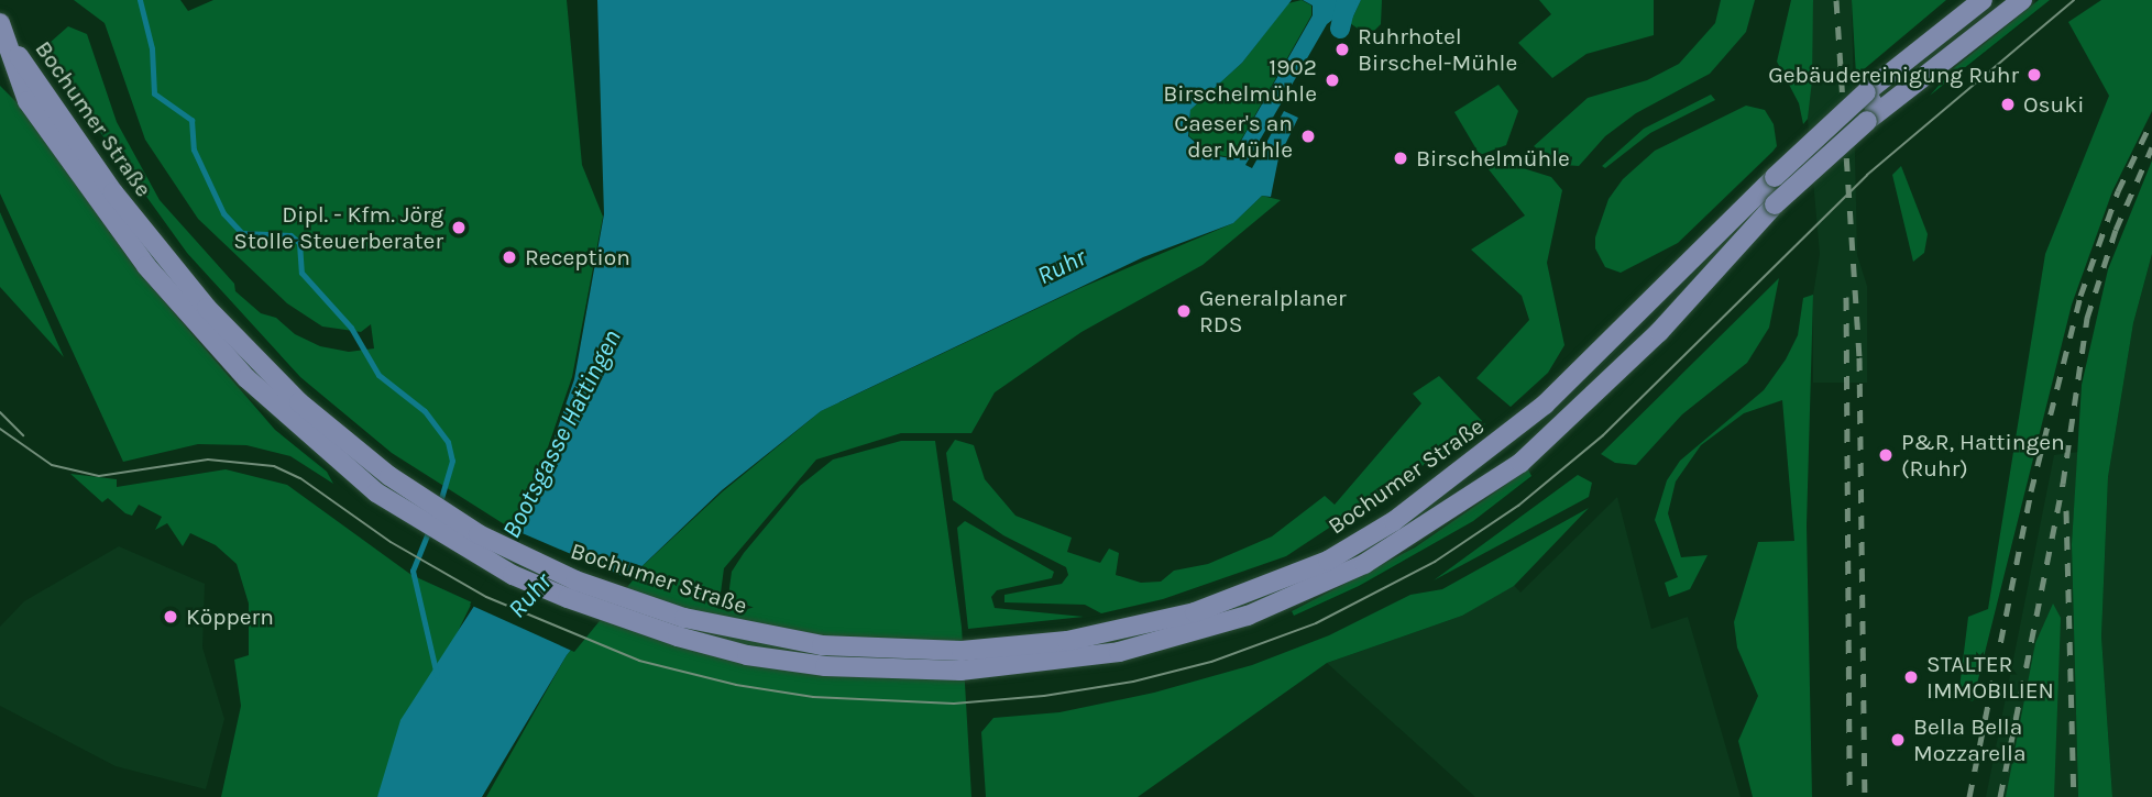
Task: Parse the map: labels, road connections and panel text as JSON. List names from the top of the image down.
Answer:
{
  "streets": {
    "main road": ["Bochumer Straße"]
  },
  "water": ["Ruhr", "Bootsgasse Hattingen"],
  "places": [
    "Ruhrhotel Birschel-Mühle",
    "Gebäudereinigung Ruhr",
    "1902 Birschelmühle",
    "Osuki",
    "Caeser's an der Mühle",
    "Birschelmühle",
    "Dipl. - Kfm. Jörg Stolle Steuerberater",
    "Reception",
    "Generalplaner RDS",
    "P&R, Hattingen (Ruhr)",
    "Köppern",
    "STALTER IMMOBILIEN",
    "Bella Bella Mozzarella"
  ]
}
